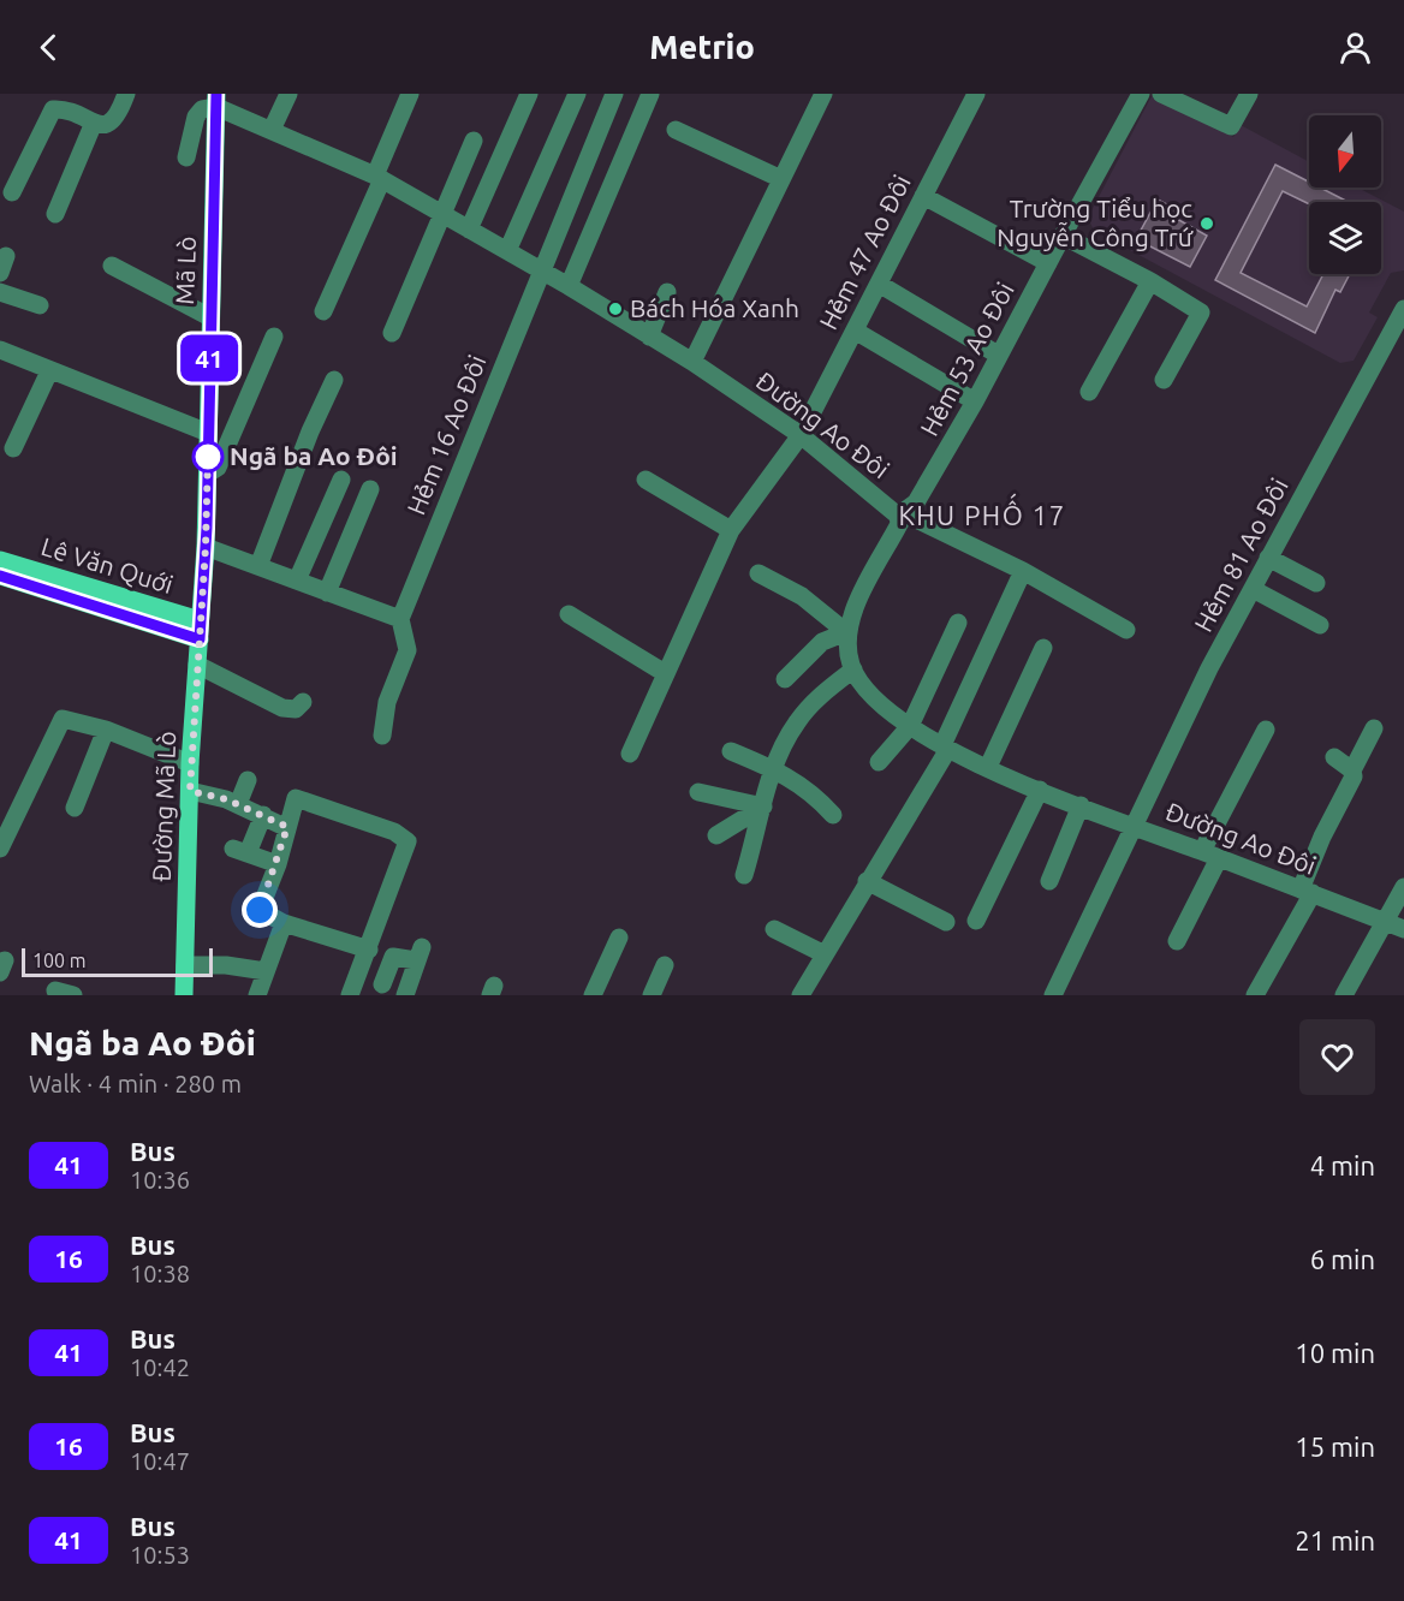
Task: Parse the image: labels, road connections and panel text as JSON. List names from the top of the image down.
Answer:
{
  "streets": {
    "main road": ["Mã Lò", "Lê Văn Quới", "Đường Mã Lò"],
    "street": [
      "Hẻm 47 Ao Đôi",
      "Hẻm 53 Ao Đôi",
      "Đường Ao Đôi",
      "Hẻm 16 Ao Đôi",
      "Hẻm 81 Ao Đôi"
    ]
  },
  "crossings": [
    ["Hẻm 47 Ao Đôi", "Đường Ao Đôi"],
    ["Mã Lò", "Đường Ao Đôi"],
    ["Mã Lò", "Lê Văn Quới"],
    ["Mã Lò", "Đường Mã Lò"],
    ["Hẻm 53 Ao Đôi", "Đường Ao Đôi"],
    ["Đường Ao Đôi", "Hẻm 16 Ao Đôi"],
    ["Đường Ao Đôi", "Hẻm 81 Ao Đôi"],
    ["Lê Văn Quới", "Đường Mã Lò"]
  ],
  "districts": ["KHU PHỐ 17"],
  "places": ["Trường Tiểu học Nguyễn Công Trứ", "Bách Hóa Xanh", "Ngã ba Ao Đôi"],
  "lines": ["bus line 41"],
  "scale_bar": "100 m",
  "north": "bottom",
  "page": {
    "header": "Metrio",
    "on_map": "41",
    "scale": "100 m",
    "heading": ["Ngã ba Ao Đôi", "Walk · 4 min · 280 m"],
    "list": [
      {
        "mark": "41",
        "name": "Bus",
        "note": "10:36",
        "value": "4 min"
      },
      {
        "mark": "16",
        "name": "Bus",
        "note": "10:38",
        "value": "6 min"
      },
      {
        "mark": "41",
        "name": "Bus",
        "note": "10:42",
        "value": "10 min"
      },
      {
        "mark": "16",
        "name": "Bus",
        "note": "10:47",
        "value": "15 min"
      },
      {
        "mark": "41",
        "name": "Bus",
        "note": "10:53",
        "value": "21 min"
      }
    ]
  }
}
